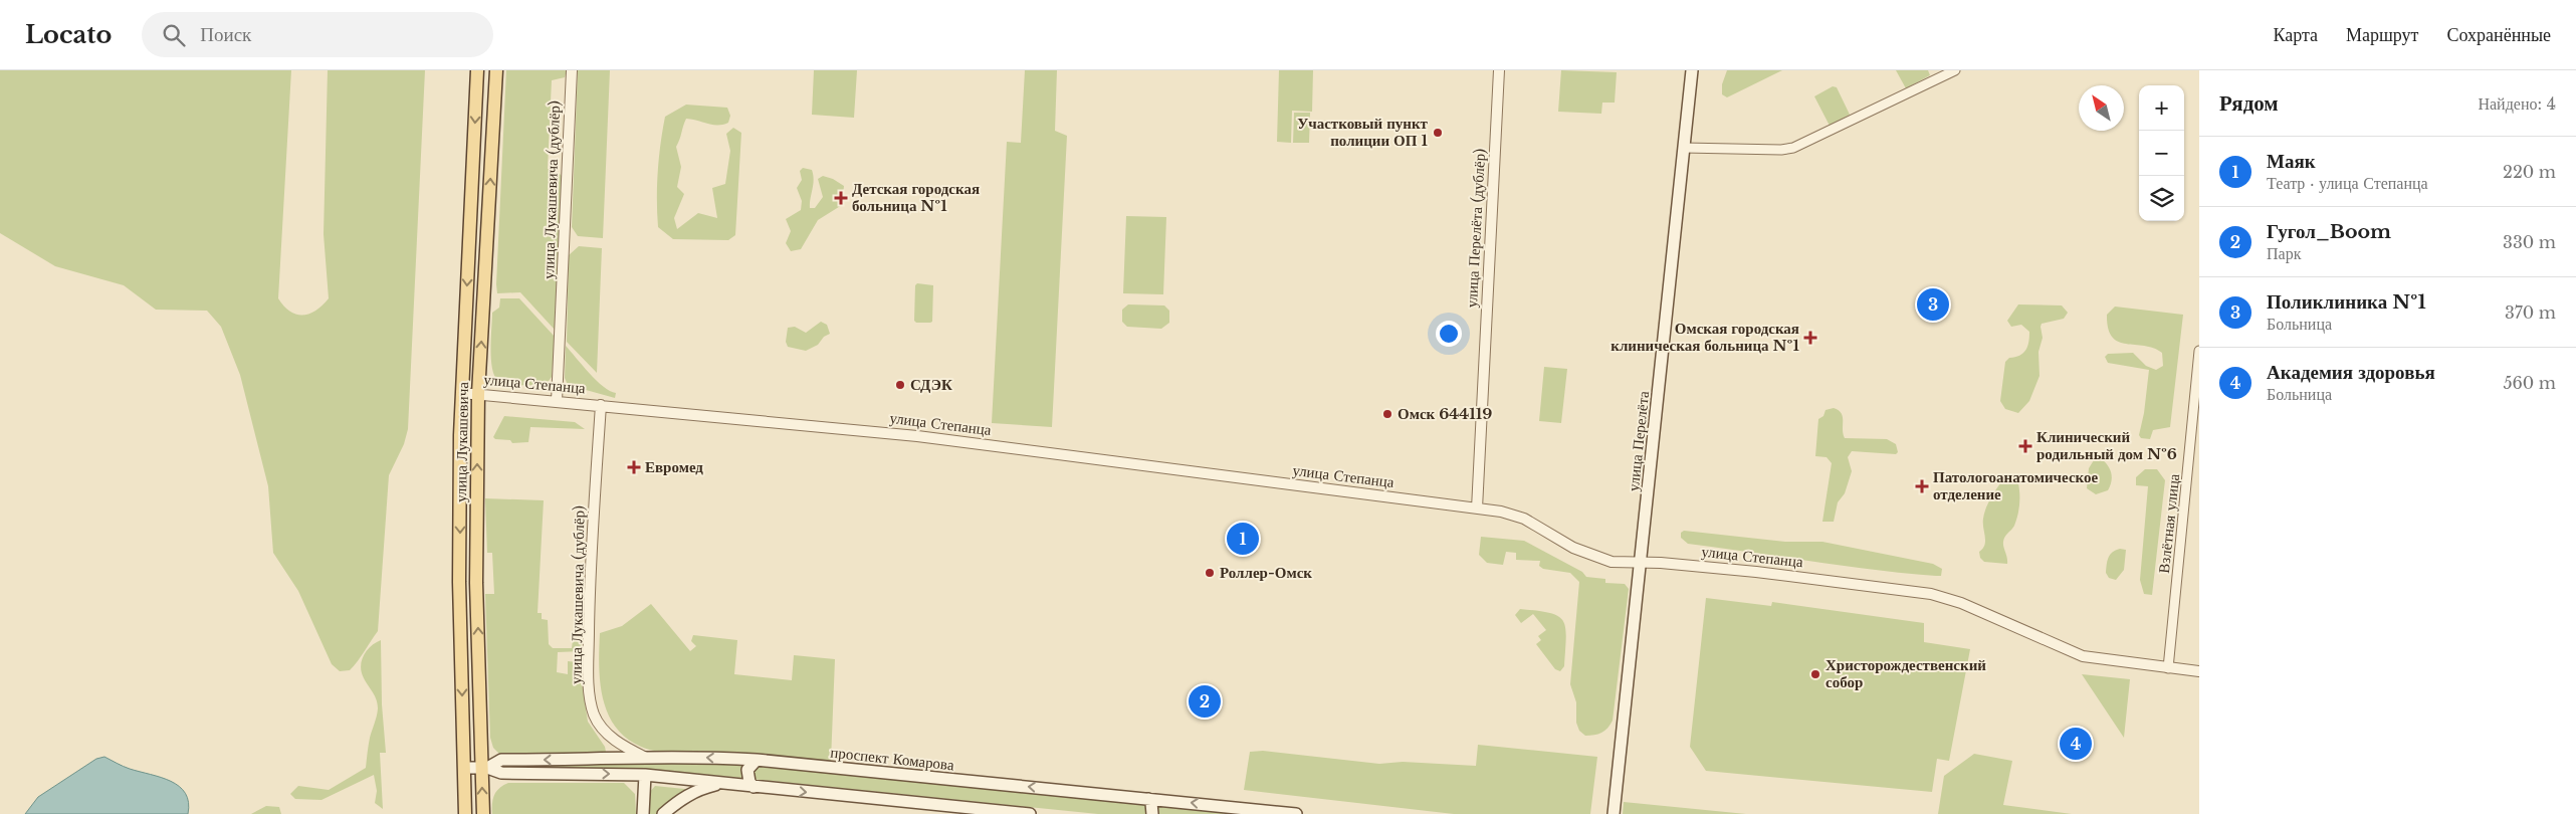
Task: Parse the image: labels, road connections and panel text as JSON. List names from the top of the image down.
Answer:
{
  "streets": {
    "main road": ["улица Перелёта", "улица Лукашевича", "проспект Комарова"],
    "street": [
      "улица Лукашевича (дублёр)",
      "улица Перелёта (дублёр)",
      "улица Степанца",
      "Взлётная улица"
    ]
  },
  "crossings": [
    ["улица Лукашевича (дублёр)", "улица Степанца"],
    ["улица Лукашевича (дублёр)", "проспект Комарова"],
    ["улица Перелёта (дублёр)", "улица Степанца"],
    ["улица Степанца", "улица Перелёта"],
    ["улица Степанца", "улица Лукашевича"],
    ["улица Степанца", "Взлётная улица"],
    ["улица Лукашевича", "проспект Комарова"]
  ],
  "places": {
    "other": [
      "Участковый пункт полиции ОП 1",
      "СДЭК",
      "Омск 644119",
      "Роллер-Омск",
      "Христорождественский собор"
    ],
    "health": [
      "Детская городская больница №1",
      "Омская городская клиническая больница №1",
      "Клинический родильный дом №6",
      "Евромед",
      "Патологоанатомическое отделение"
    ]
  },
  "north": "top left",
  "page": {
    "header": "Locato",
    "search": "Поиск",
    "nav": ["Карта", "Маршрут", "Сохранённые"],
    "heading": ["Рядом", "Найдено: 4"],
    "map_buttons": ["+", "−"],
    "list": [
      {
        "mark": "1",
        "name": "Маяк",
        "note": "Театр · улица Степанца",
        "value": "220 m"
      },
      {
        "mark": "2",
        "name": "Гугол_Boom",
        "note": "Парк",
        "value": "330 m"
      },
      {
        "mark": "3",
        "name": "Поликлиника №1",
        "note": "Больница",
        "value": "370 m"
      },
      {
        "mark": "4",
        "name": "Академия здоровья",
        "note": "Больница",
        "value": "560 m"
      }
    ],
    "pins": [
      "3",
      "1",
      "2",
      "4"
    ]
  }
}
